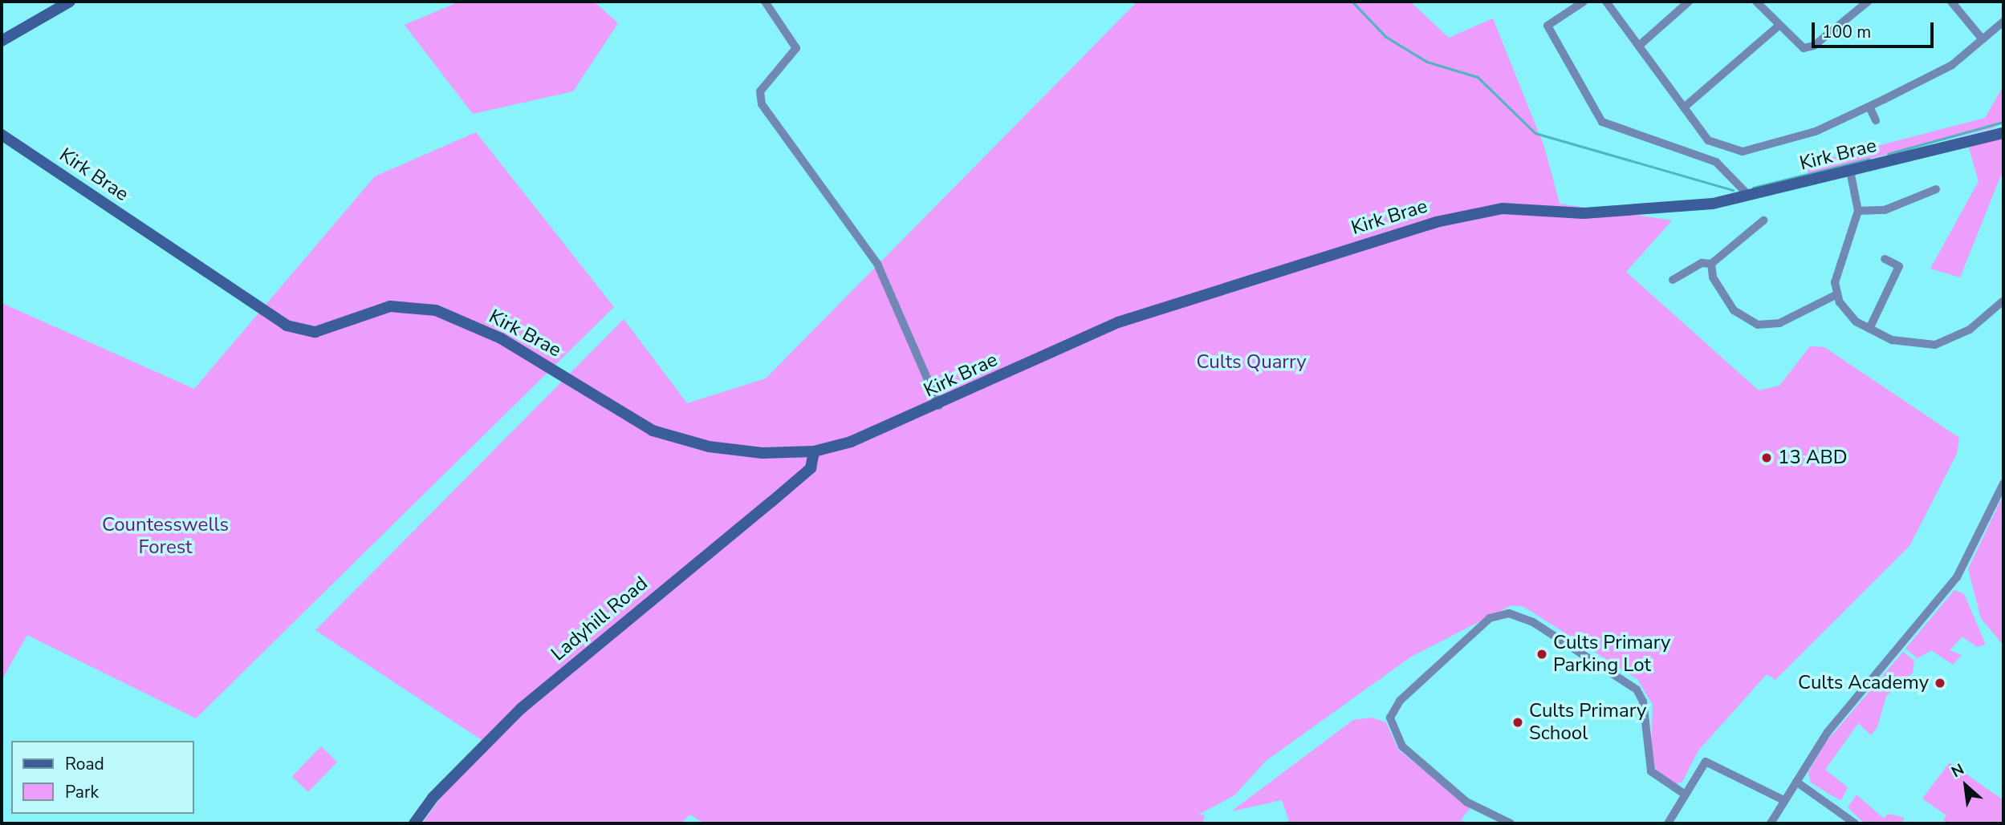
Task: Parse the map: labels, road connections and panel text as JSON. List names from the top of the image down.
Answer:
{
  "streets": {
    "street": ["Kirk Brae", "Ladyhill Road"]
  },
  "crossings": [
    ["Kirk Brae", "Ladyhill Road"]
  ],
  "parks": ["Cults Quarry", "Countesswells Forest"],
  "places": [
    "13 ABD",
    "Cults Primary Parking Lot",
    "Cults Academy",
    "Cults Primary School"
  ],
  "legend": ["Road", "Park"],
  "scale_bar": "100 m",
  "north": "top left"
}
